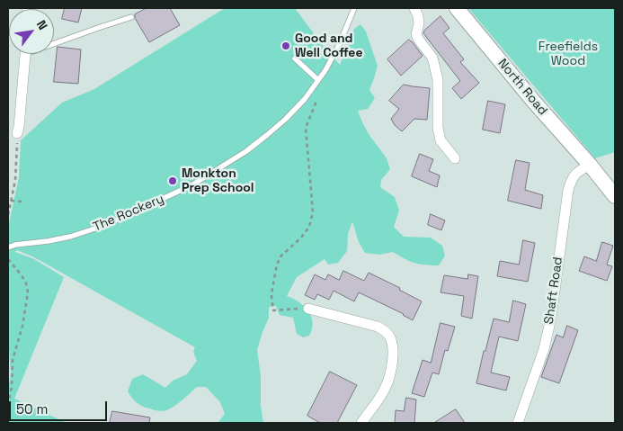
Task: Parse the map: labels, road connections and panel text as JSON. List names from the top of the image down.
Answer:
{
  "streets": {
    "street": ["North Road", "Shaft Road"],
    "lane": ["The Rockery"]
  },
  "crossings": [
    ["North Road", "Shaft Road"]
  ],
  "parks": ["Freefields Wood"],
  "places": ["Good and Well Coffee", "Monkton Prep School"],
  "scale_bar": "50 m",
  "north": "top right"
}
